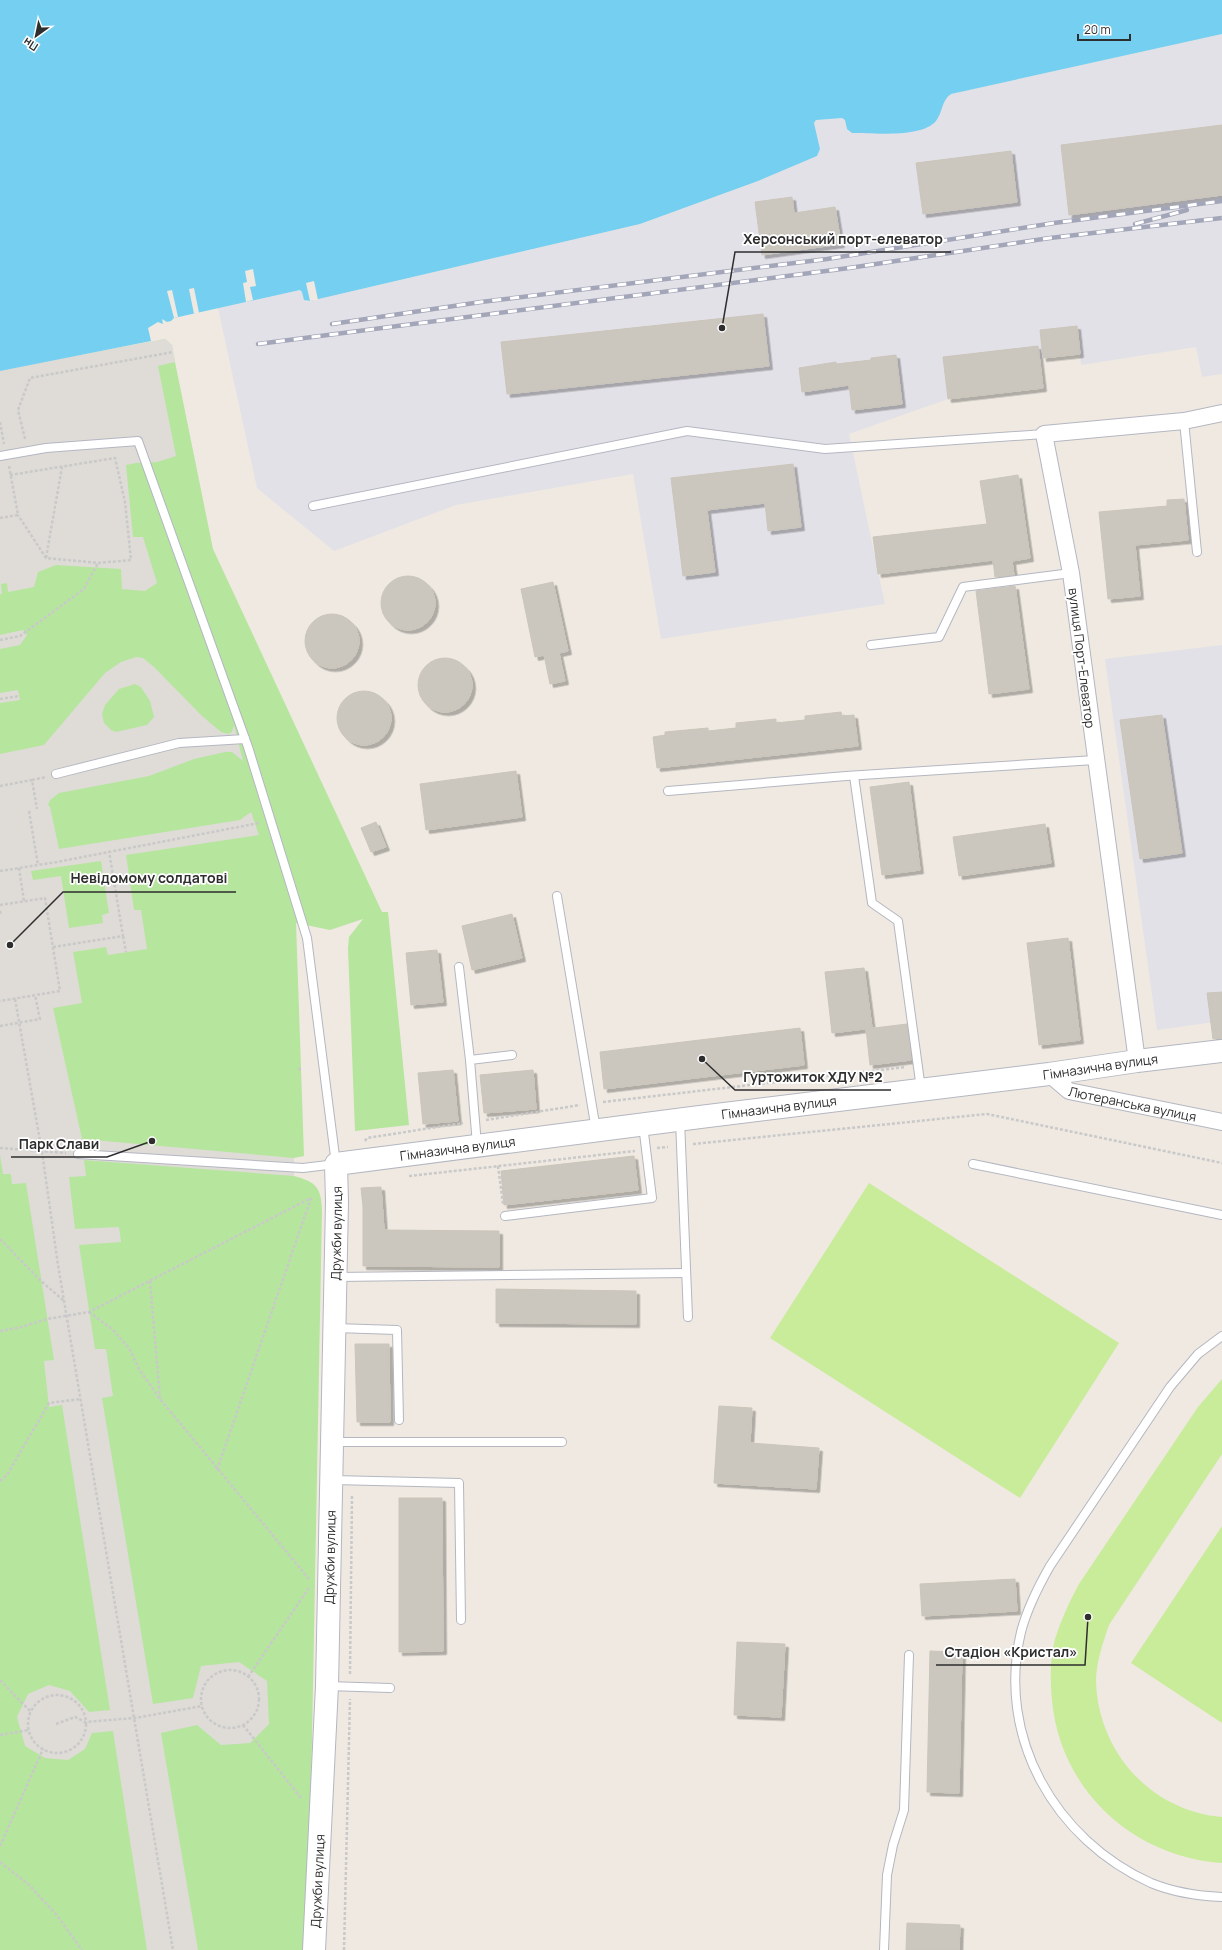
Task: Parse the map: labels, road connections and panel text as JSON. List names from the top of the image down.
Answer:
{
  "streets": {
    "street": [
      "вулиця Порт-Елеватор",
      "Гімназична вулиця",
      "Лютеранська вулиця",
      "Дружби вулиця"
    ]
  },
  "crossings": [
    ["вулиця Порт-Елеватор", "Гімназична вулиця"],
    ["Гімназична вулиця", "Лютеранська вулиця"],
    ["Гімназична вулиця", "Дружби вулиця"]
  ],
  "places": [
    "Херсонський порт-елеватор",
    "Невідомому солдатові",
    "Гуртожиток ХДУ №2",
    "Парк Слави",
    "Стадіон «Кристал»"
  ],
  "scale_bar": "20 m",
  "north": "bottom left"
}
